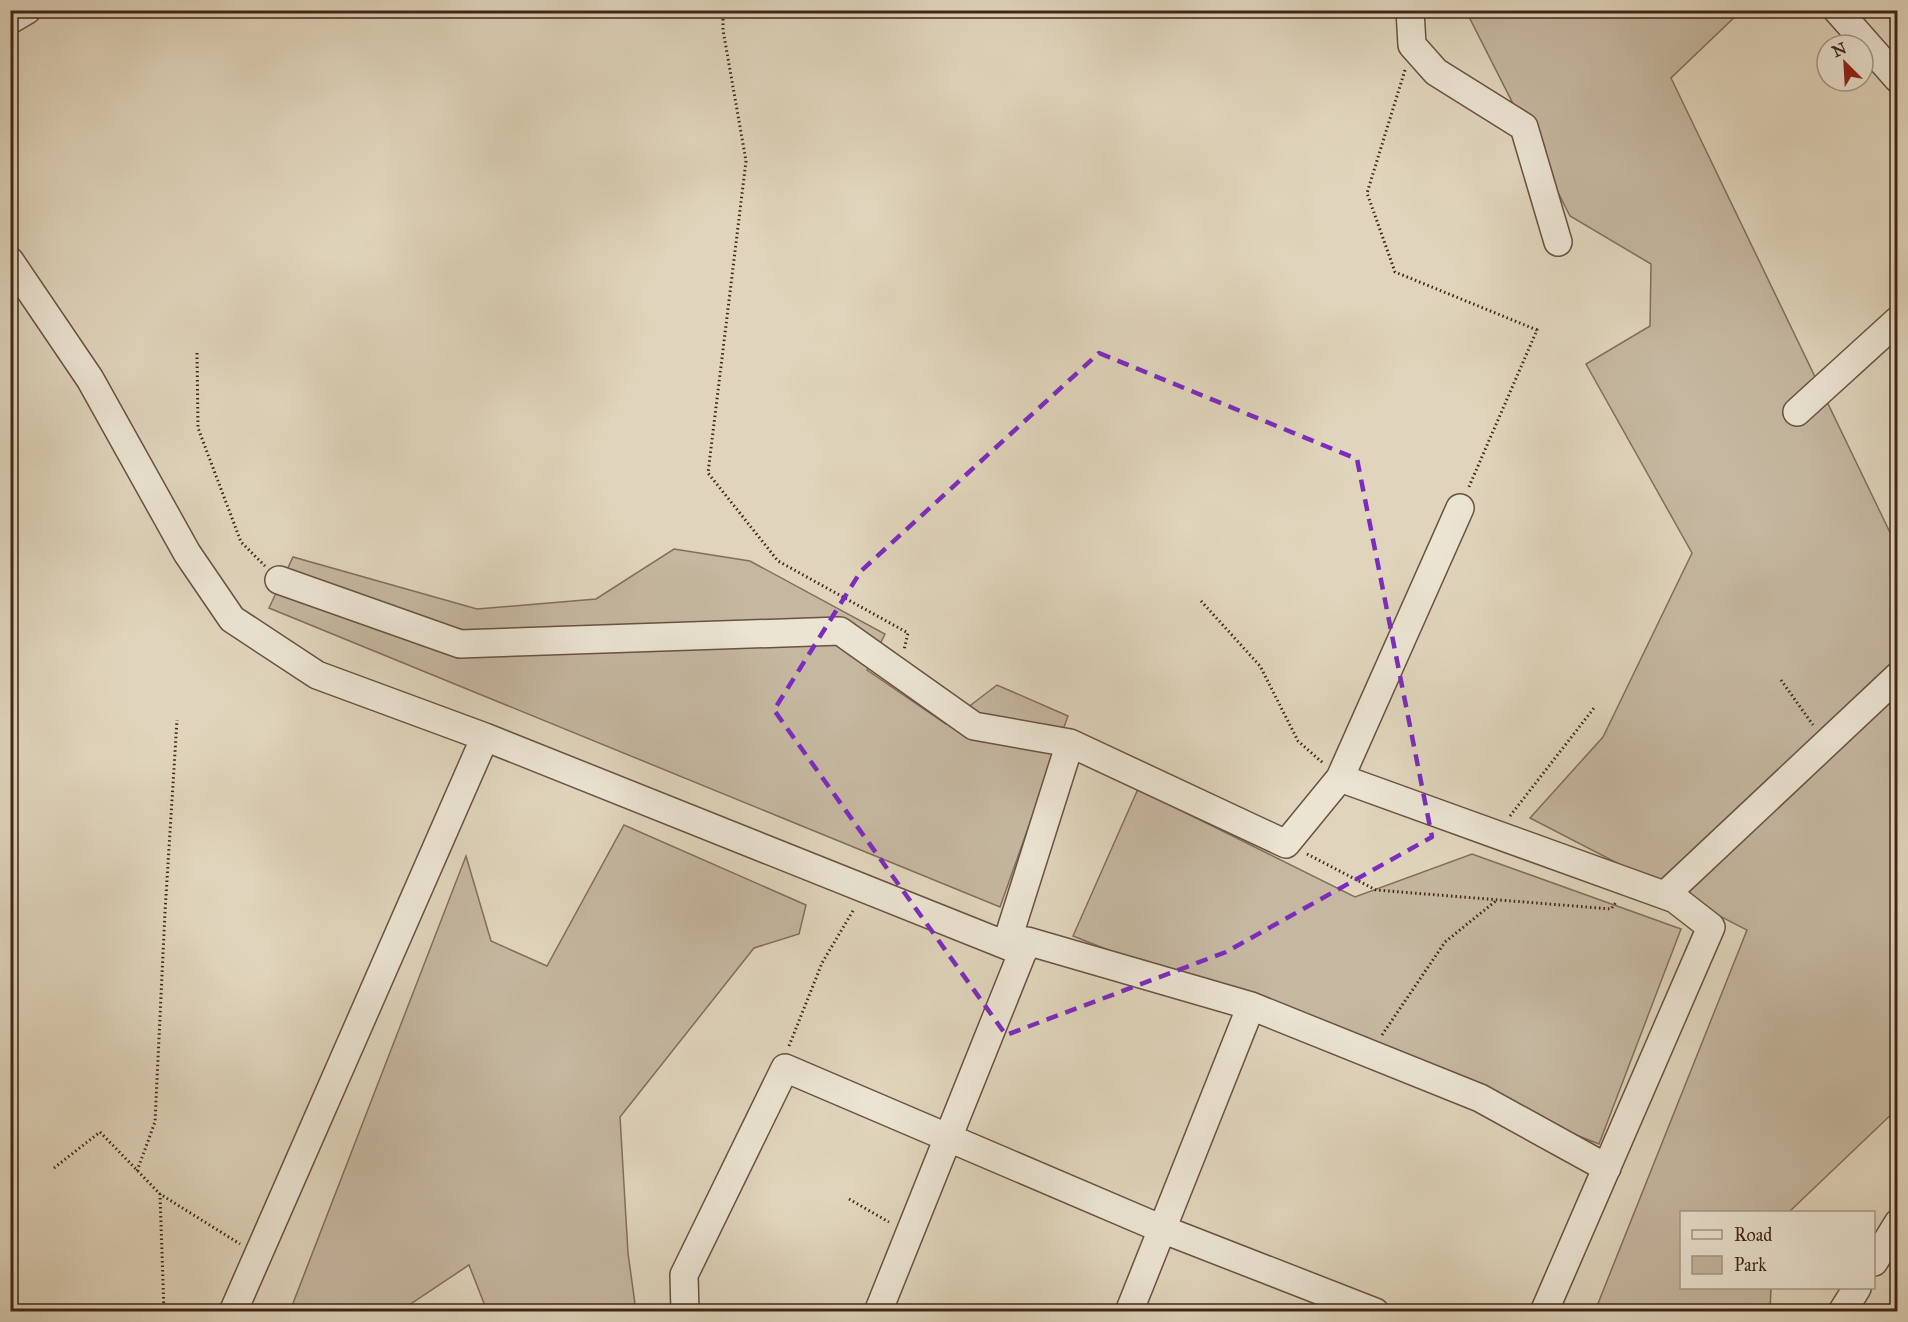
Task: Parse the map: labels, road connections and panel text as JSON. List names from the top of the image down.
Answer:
{
  "legend": ["Road", "Park"],
  "north": "top left"
}
